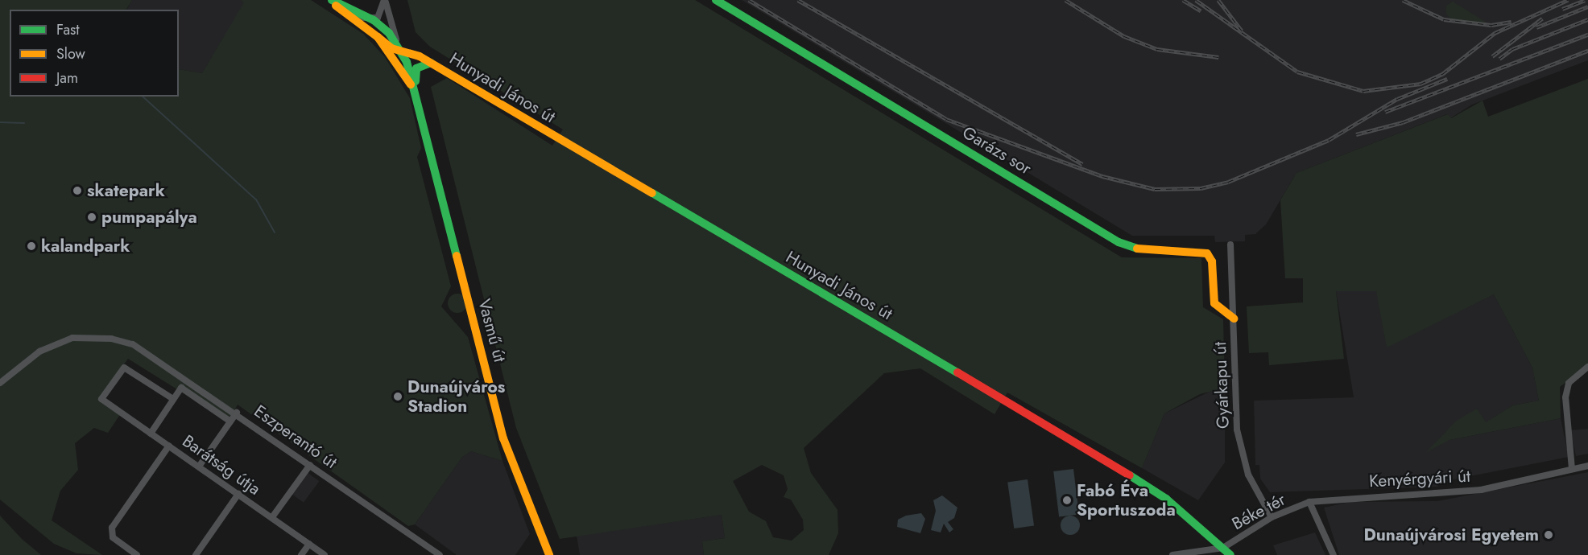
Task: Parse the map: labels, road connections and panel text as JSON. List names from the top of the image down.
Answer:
{
  "streets": {
    "street": [
      "Hunyadi János út",
      "Garázs sor",
      "Vasmű út",
      "Gyárkapu út",
      "Eszperantó út",
      "Barátság útja",
      "Kenyérgyári út",
      "Béke tér"
    ]
  },
  "crossings": [
    ["Hunyadi János út", "Béke tér"],
    ["Garázs sor", "Gyárkapu út"],
    ["Gyárkapu út", "Béke tér"],
    ["Eszperantó út", "Barátság útja"],
    ["Kenyérgyári út", "Béke tér"]
  ],
  "places": [
    "skatepark",
    "pumpapálya",
    "kalandpark",
    "Dunaújváros Stadion",
    "Fabó Éva Sportuszoda",
    "Dunaújvárosi Egyetem"
  ],
  "legend": ["Fast", "Slow", "Jam"]
}
